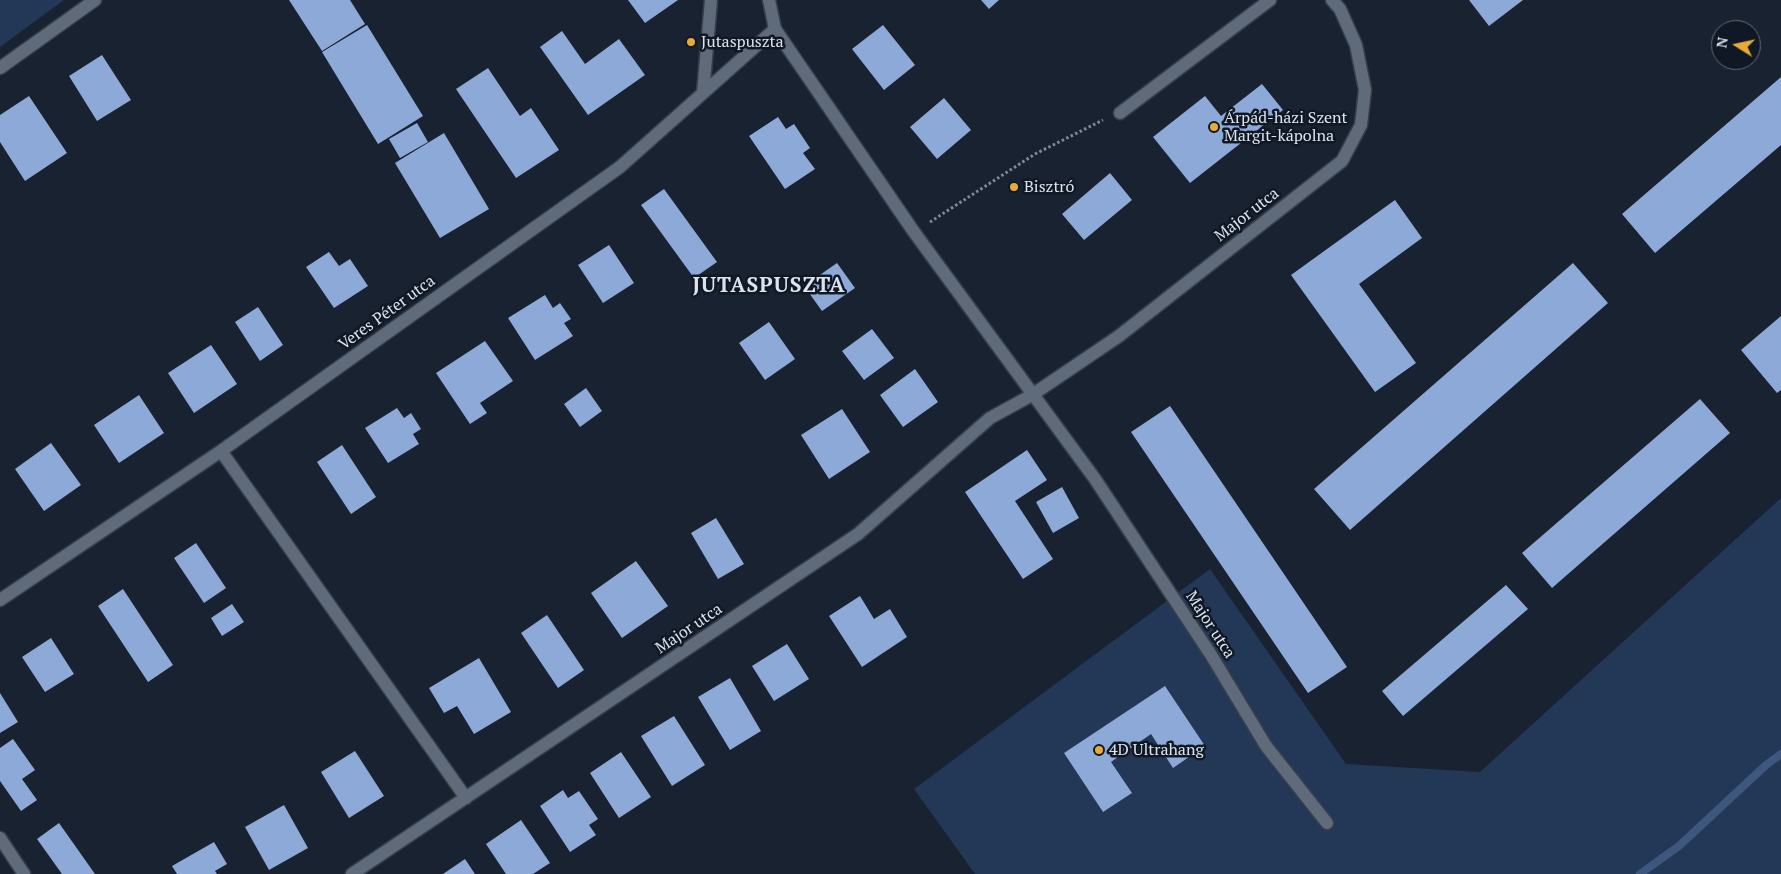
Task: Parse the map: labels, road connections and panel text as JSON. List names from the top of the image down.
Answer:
{
  "streets": {
    "street": ["Major utca", "Veres Péter utca"]
  },
  "districts": ["JUTASPUSZTA"],
  "places": [
    "Jutaspuszta",
    "Árpád-házi Szent Margit-kápolna",
    "Bisztró",
    "4D Ultrahang"
  ],
  "north": "left"
}
